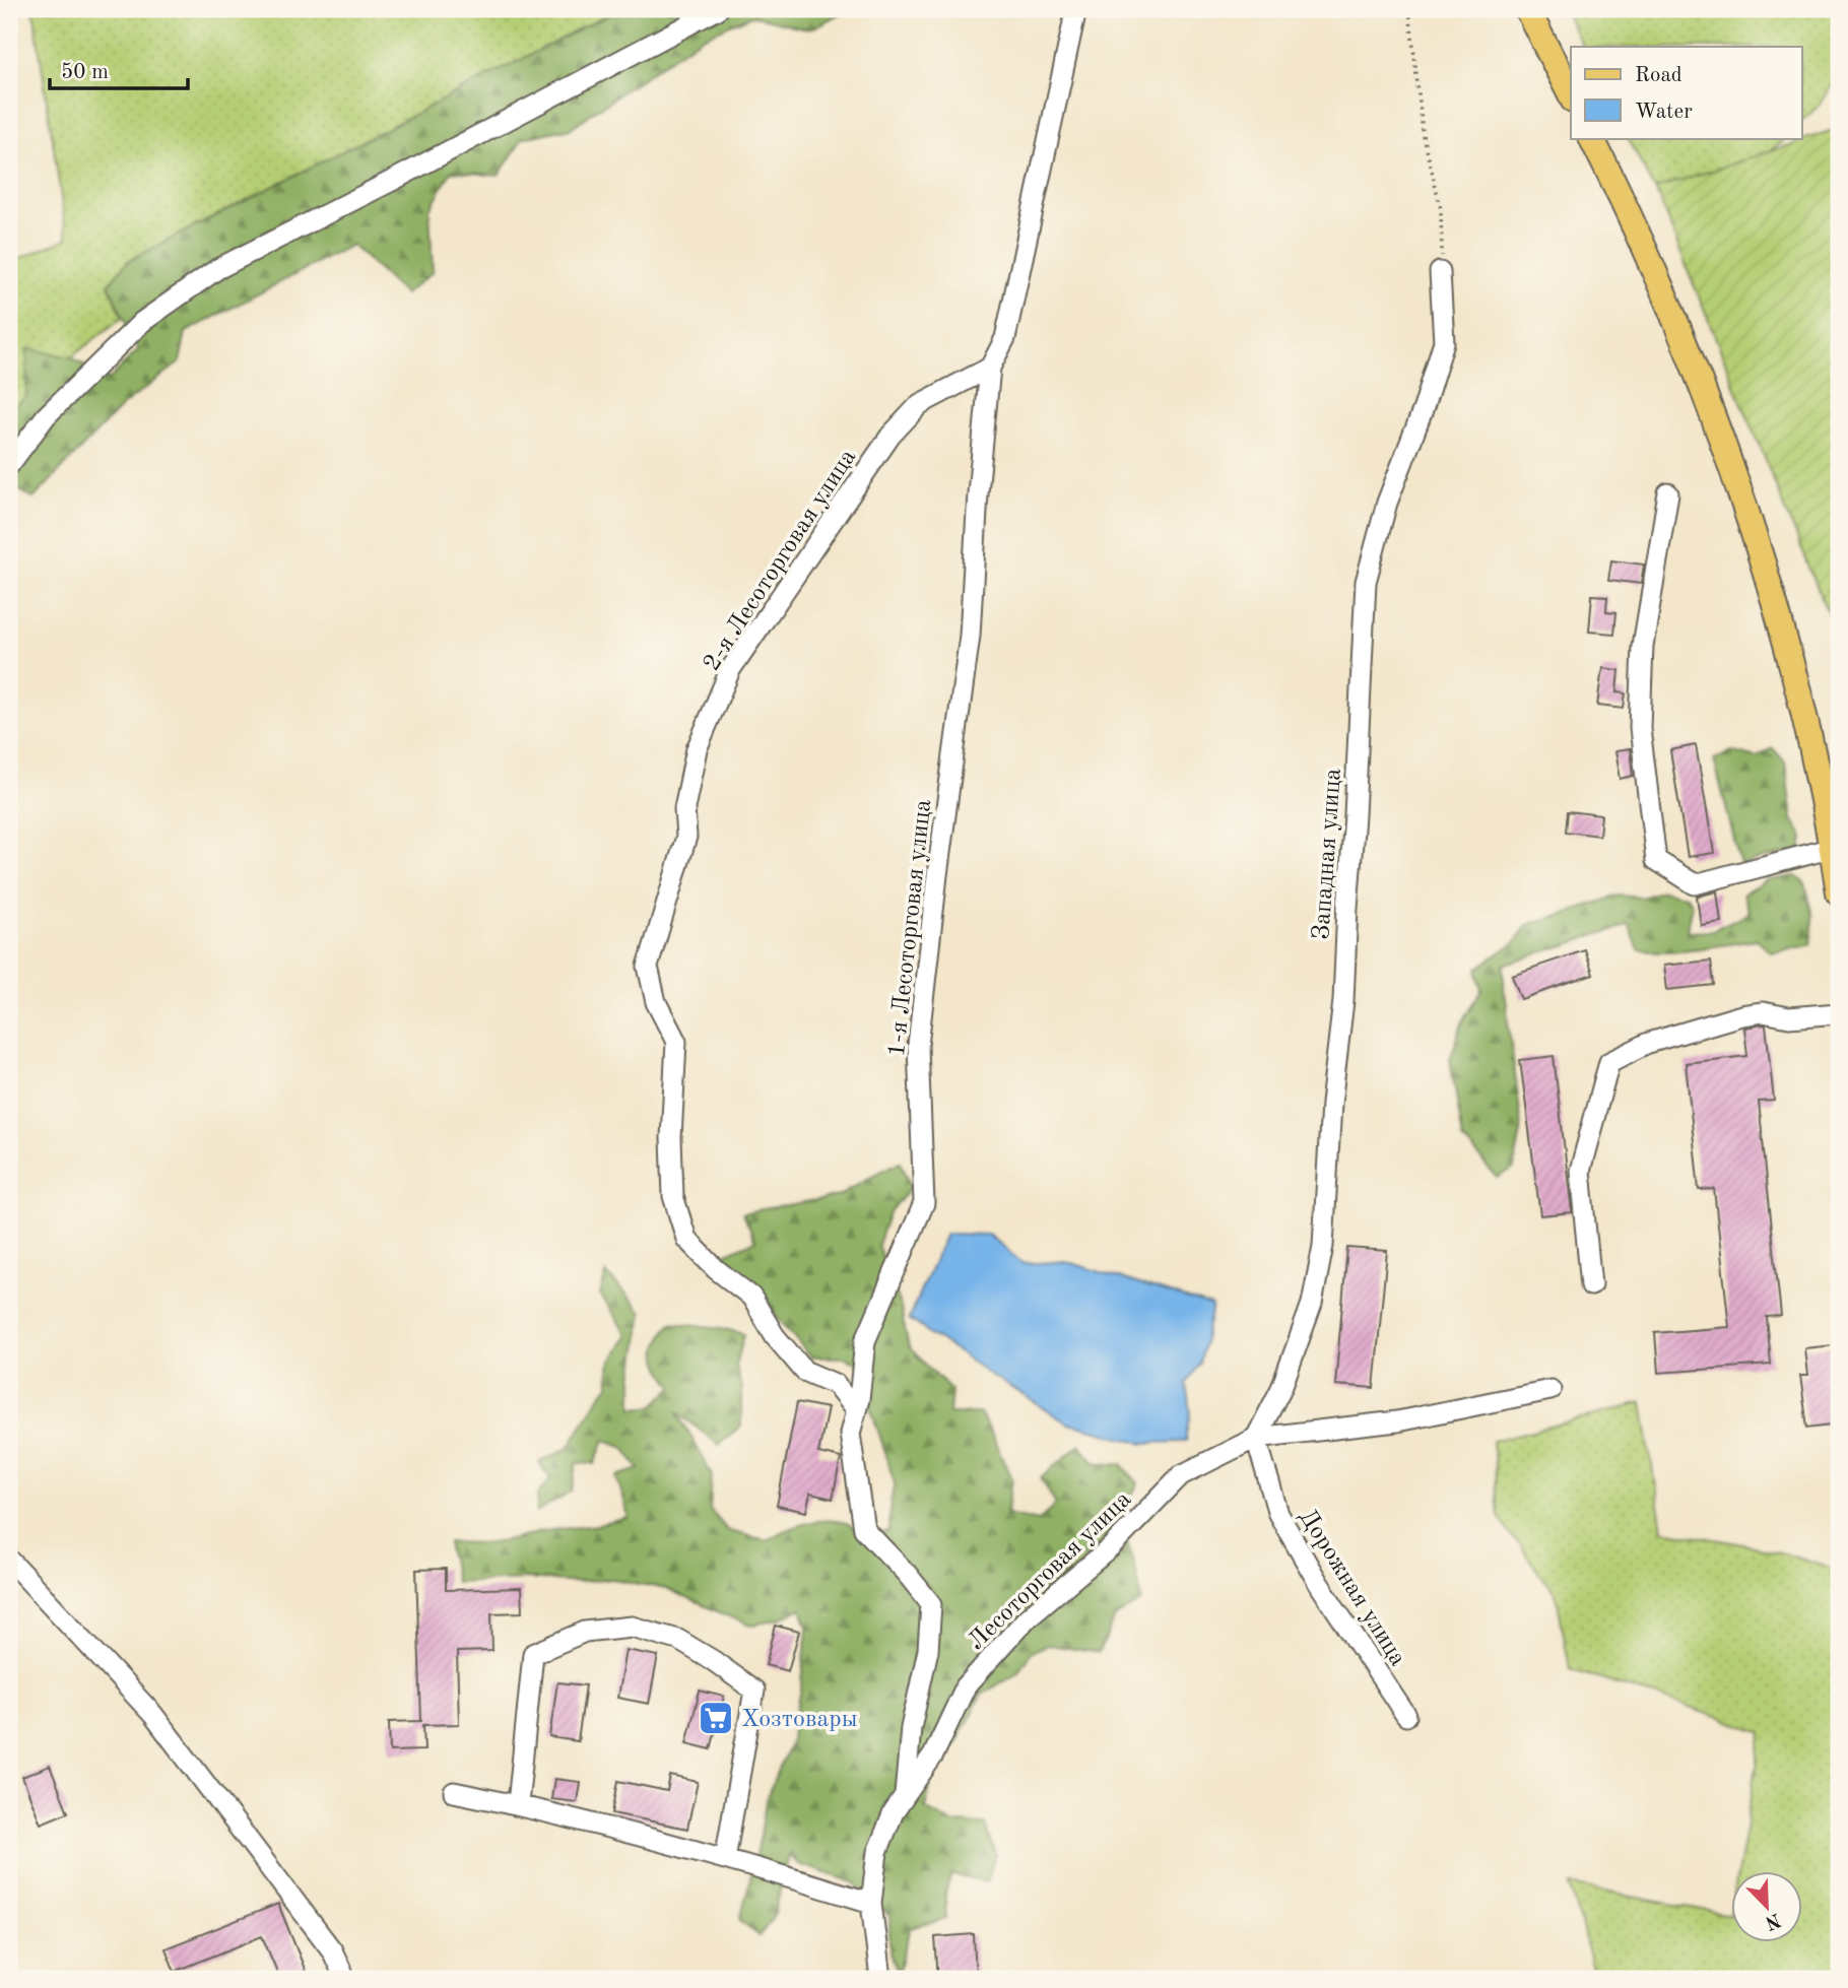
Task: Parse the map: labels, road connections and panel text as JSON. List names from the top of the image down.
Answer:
{
  "streets": {
    "street": [
      "2-я Лесоторговая улица",
      "Западная улица",
      "1-я Лесоторговая улица",
      "Лесоторговая улица",
      "Дорожная улица"
    ]
  },
  "crossings": [
    ["2-я Лесоторговая улица", "1-я Лесоторговая улица"],
    ["Западная улица", "Лесоторговая улица"],
    ["Западная улица", "Дорожная улица"],
    ["1-я Лесоторговая улица", "Лесоторговая улица"],
    ["Лесоторговая улица", "Дорожная улица"]
  ],
  "places": {
    "supermarket": ["Хозтовары"]
  },
  "legend": ["Road", "Water"],
  "scale_bar": "50 m",
  "north": "bottom right"
}
